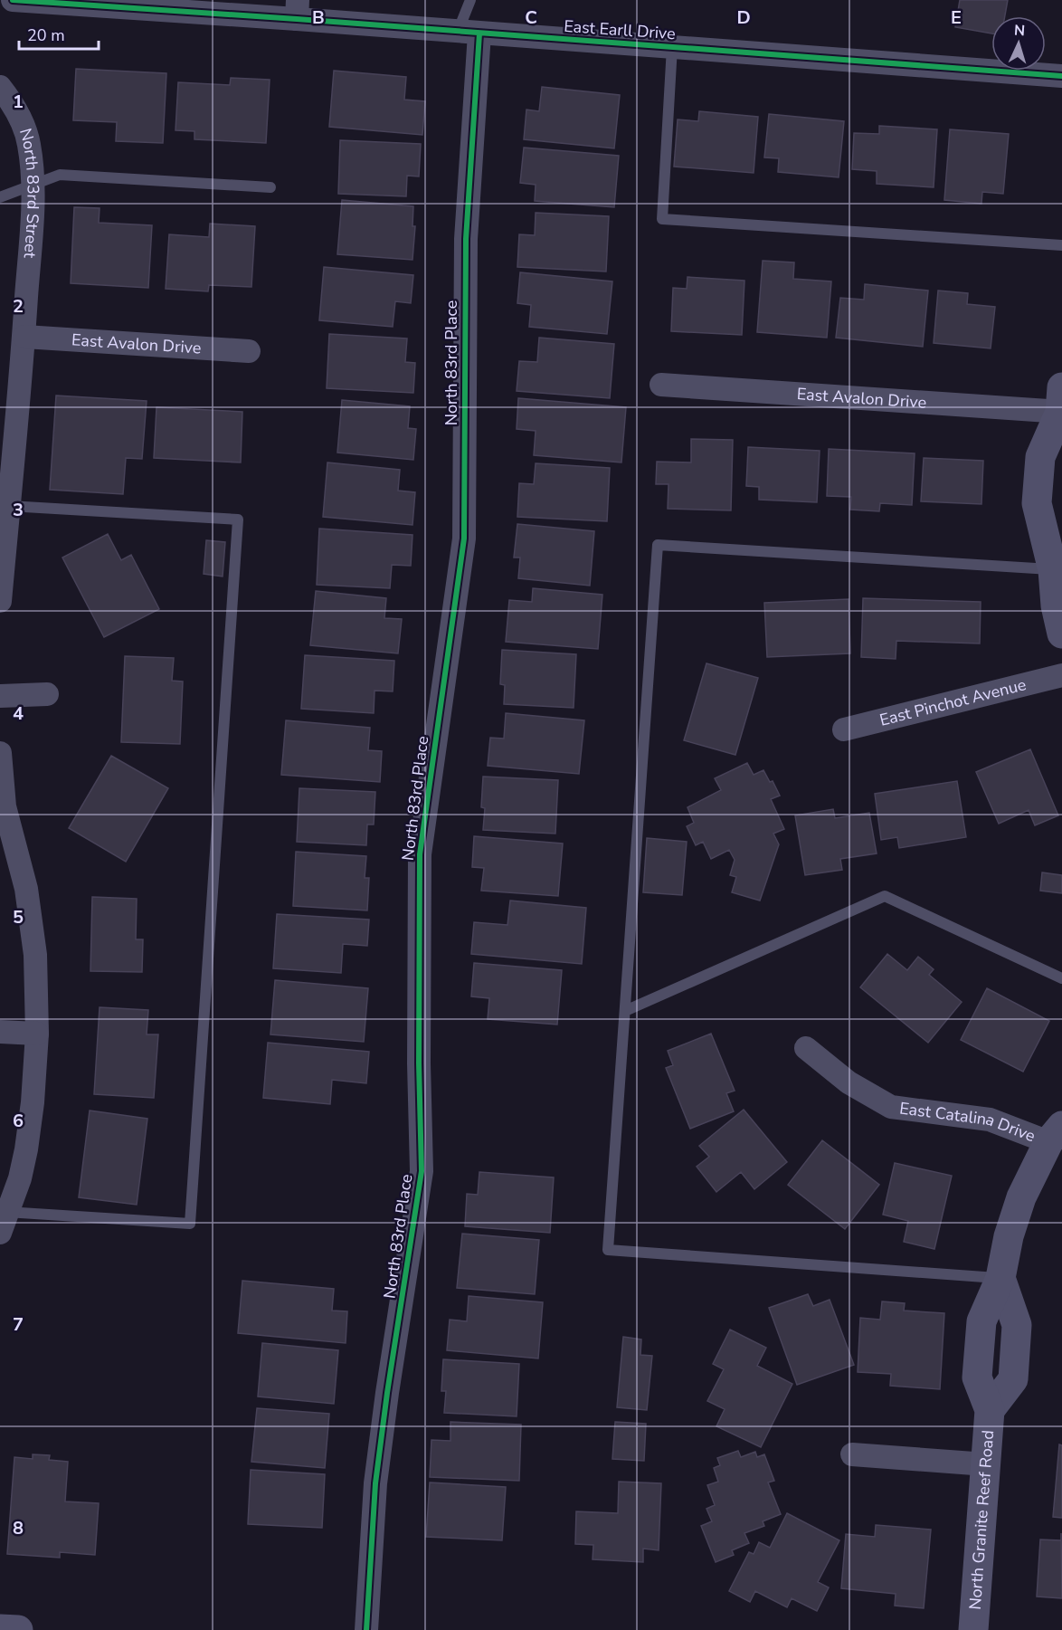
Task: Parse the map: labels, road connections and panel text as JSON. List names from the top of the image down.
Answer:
{
  "streets": {
    "street": [
      "East Earll Drive",
      "North 83rd Street",
      "East Avalon Drive",
      "North 83rd Place",
      "East Pinchot Avenue",
      "East Catalina Drive",
      "North Granite Reef Road"
    ]
  },
  "crossings": [
    ["East Earll Drive", "North 83rd Place"],
    ["North 83rd Street", "East Avalon Drive"],
    ["East Catalina Drive", "North Granite Reef Road"]
  ],
  "scale_bar": "20 m",
  "north": "top",
  "grid": {
    "columns": [
      "B",
      "C",
      "D",
      "E"
    ],
    "rows": [
      "1",
      "2",
      "3",
      "4",
      "5",
      "6",
      "7",
      "8"
    ]
  }
}
